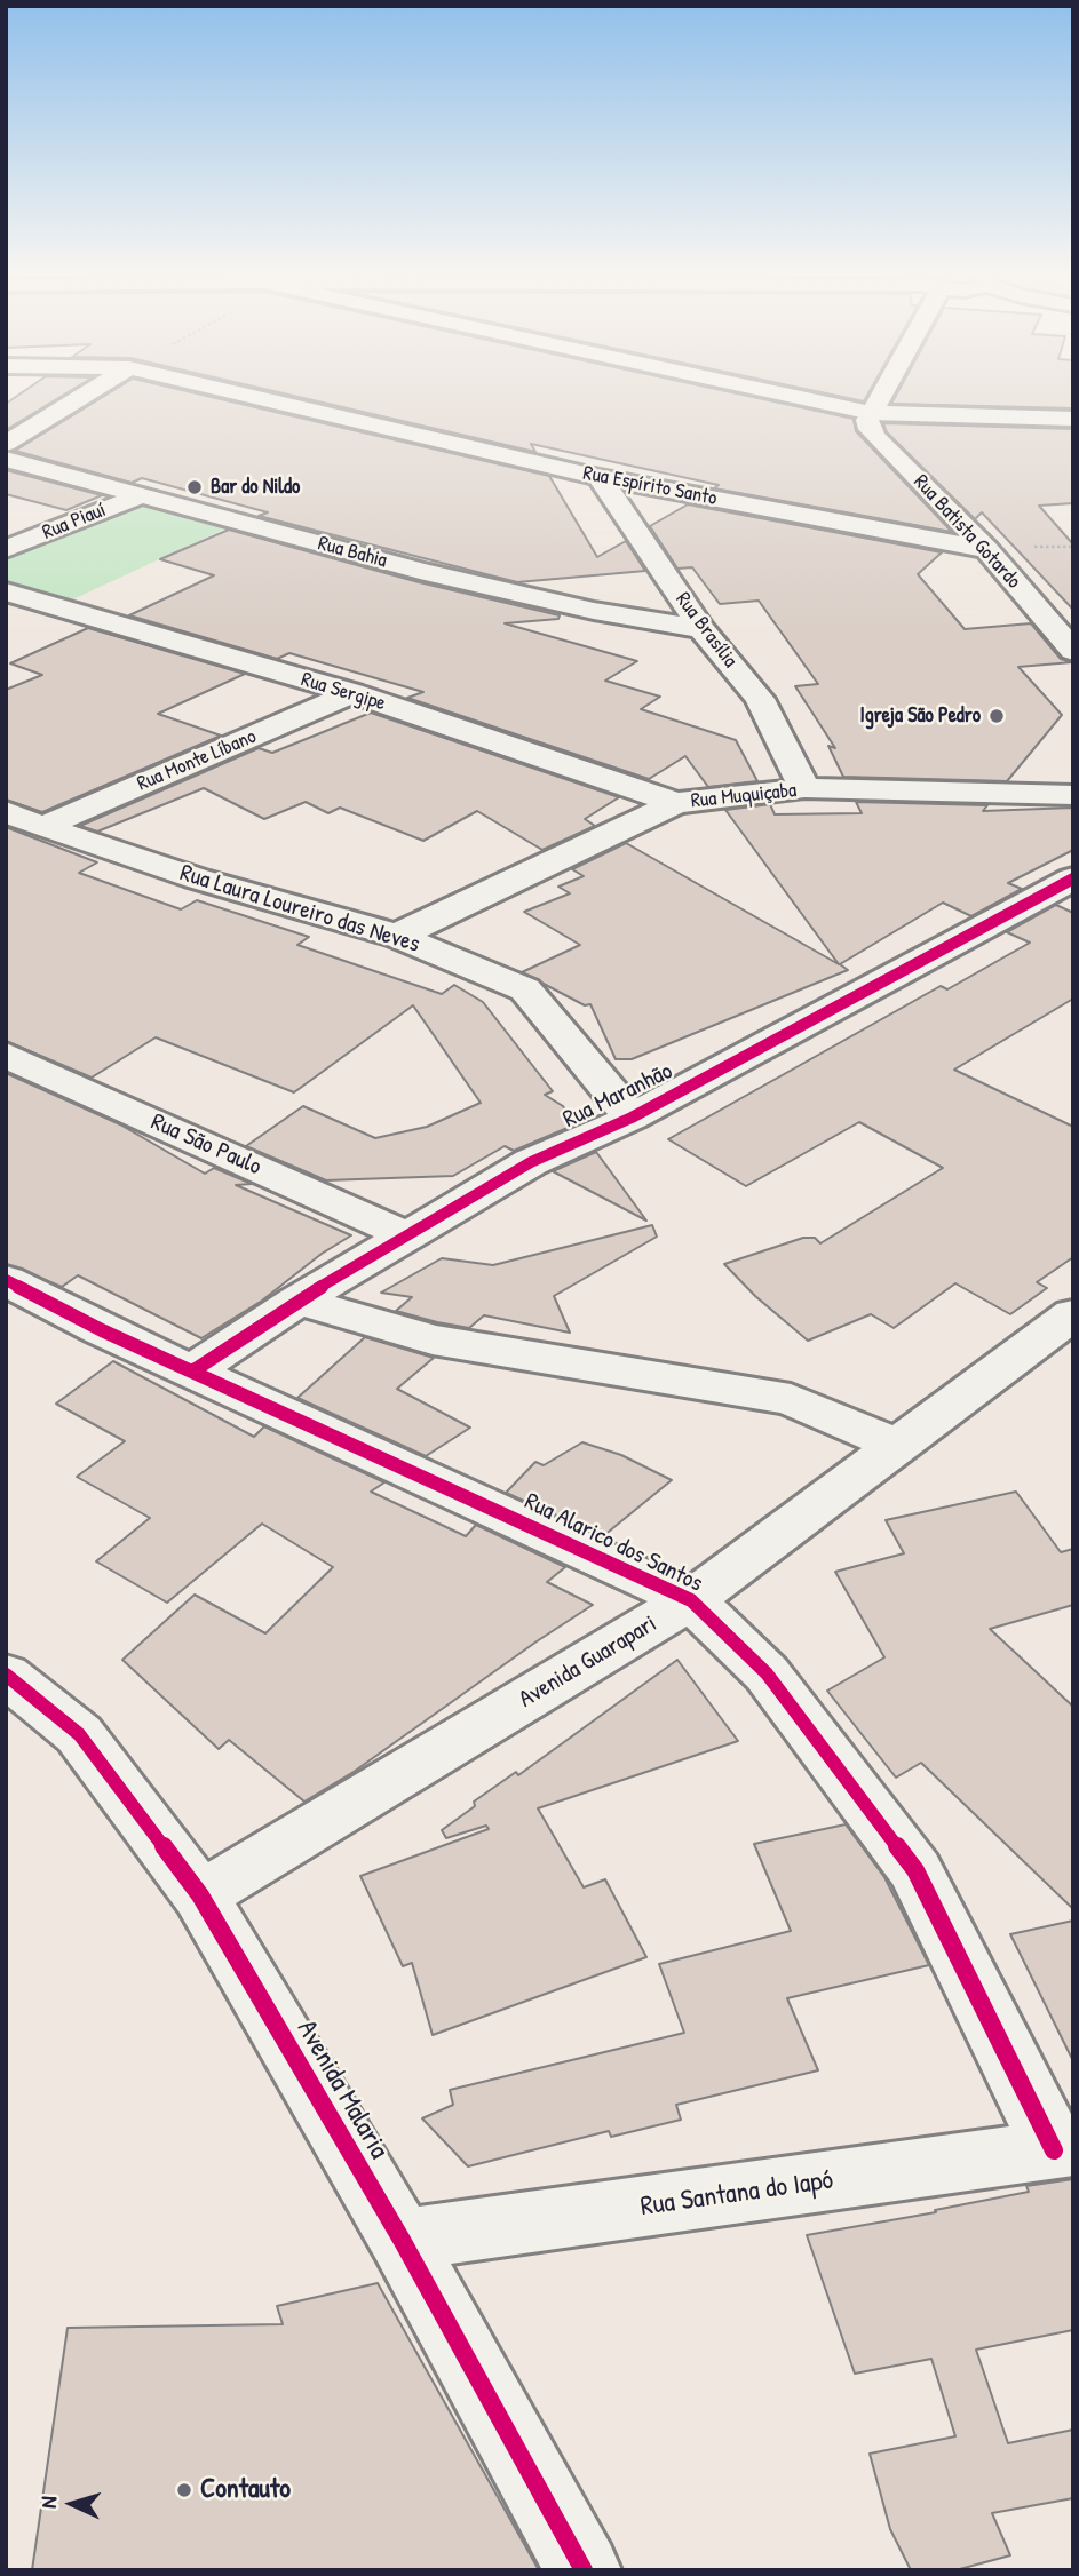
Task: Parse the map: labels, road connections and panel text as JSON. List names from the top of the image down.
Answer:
{
  "streets": {
    "street": [
      "Rua Espírito Santo",
      "Rua Piauí",
      "Rua Batista Gotardo",
      "Rua Bahia",
      "Rua Brasília",
      "Rua Sergipe",
      "Rua Monte Líbano",
      "Rua Muquiçaba",
      "Rua Laura Loureiro das Neves",
      "Rua Maranhão",
      "Rua São Paulo",
      "Rua Alarico dos Santos",
      "Avenida Guarapari",
      "Avenida Malaria",
      "Rua Santana do Iapó"
    ]
  },
  "crossings": [
    ["Rua Espírito Santo", "Rua Batista Gotardo"],
    ["Rua Espírito Santo", "Rua Brasília"],
    ["Rua Piauí", "Rua Bahia"],
    ["Rua Bahia", "Rua Brasília"],
    ["Rua Brasília", "Rua Muquiçaba"],
    ["Rua Sergipe", "Rua Monte Líbano"],
    ["Rua Sergipe", "Rua Muquiçaba"],
    ["Rua Monte Líbano", "Rua Laura Loureiro das Neves"],
    ["Rua Muquiçaba", "Rua Laura Loureiro das Neves"],
    ["Rua Laura Loureiro das Neves", "Rua Maranhão"],
    ["Rua Maranhão", "Rua São Paulo"],
    ["Rua Maranhão", "Rua Alarico dos Santos"],
    ["Rua Alarico dos Santos", "Avenida Guarapari"],
    ["Rua Alarico dos Santos", "Rua Santana do Iapó"],
    ["Avenida Guarapari", "Avenida Malaria"],
    ["Avenida Malaria", "Rua Santana do Iapó"]
  ],
  "places": ["Bar do Nildo", "Igreja São Pedro", "Contauto"],
  "north": "left"
}
